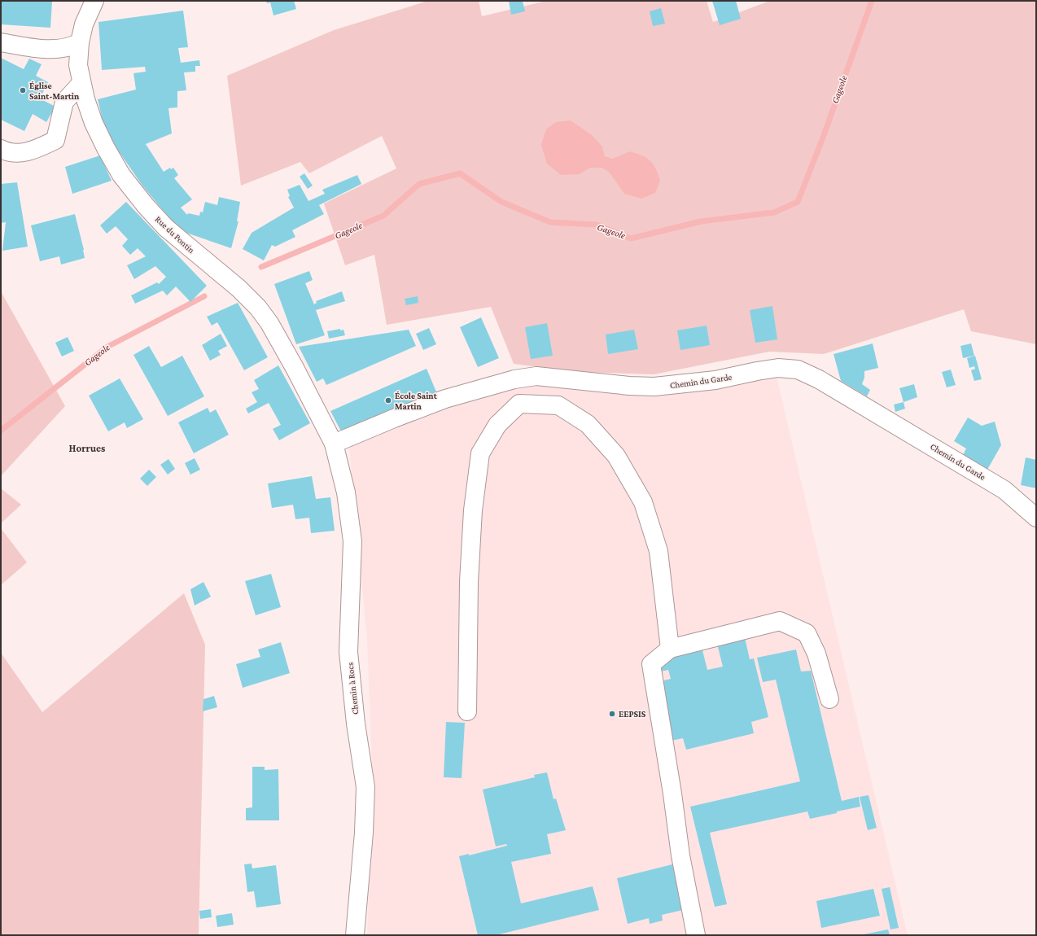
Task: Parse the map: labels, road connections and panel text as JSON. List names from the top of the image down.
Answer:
{
  "streets": {
    "street": ["Rue du Pontin", "Chemin du Garde", "Chemin à Rocs"]
  },
  "crossings": [
    ["Rue du Pontin", "Chemin du Garde"],
    ["Rue du Pontin", "Chemin à Rocs"],
    ["Chemin du Garde", "Chemin à Rocs"]
  ],
  "districts": ["Horrues"],
  "water": ["Gageole"],
  "places": ["Église Saint-Martin", "École Saint Martin", "EEPSIS"]
}
